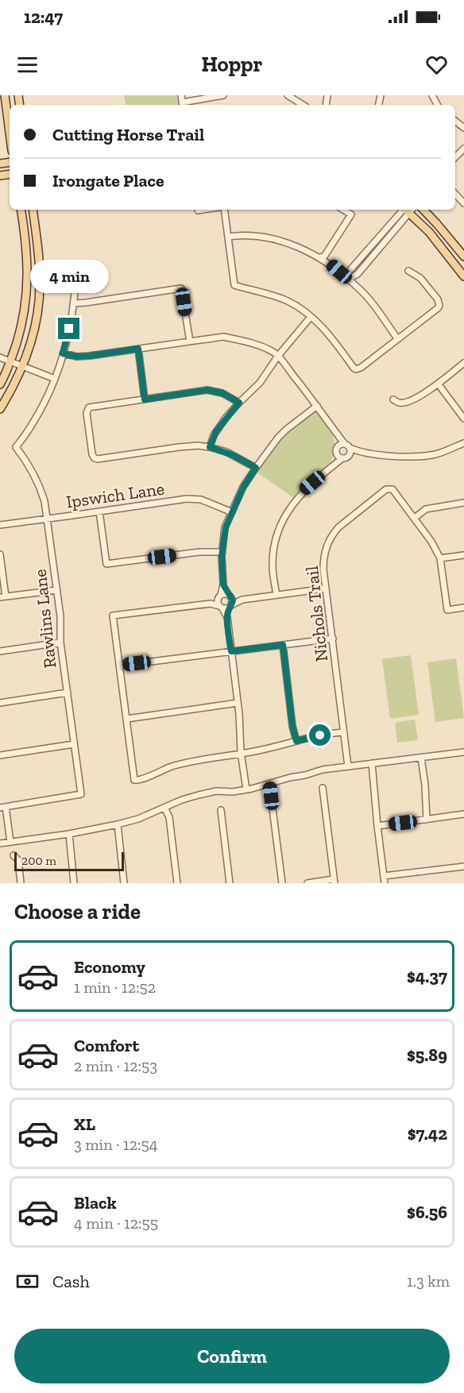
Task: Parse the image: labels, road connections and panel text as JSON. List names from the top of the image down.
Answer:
{
  "streets": {
    "street": ["Ipswich Lane", "Nichols Trail", "Rawlins Lane"]
  },
  "crossings": [
    ["Ipswich Lane", "Rawlins Lane"]
  ],
  "scale_bar": "200 m",
  "page": {
    "status": "12:47",
    "header": "Hoppr",
    "banner": ["Cutting Horse Trail", "Irongate Place"],
    "bubble": "4 min",
    "scale": "200 m",
    "heading": "Choose a ride",
    "list": [
      {
        "name": "Economy",
        "note": "1 min · 12:52",
        "value": "$4.37"
      },
      {
        "name": "Comfort",
        "note": "2 min · 12:53",
        "value": "$5.89"
      },
      {
        "name": "XL",
        "note": "3 min · 12:54",
        "value": "$7.42"
      },
      {
        "name": "Black",
        "note": "4 min · 12:55",
        "value": "$6.56"
      }
    ],
    "pay": ["Cash", "1.3 km"],
    "buttons": "Confirm"
  }
}
